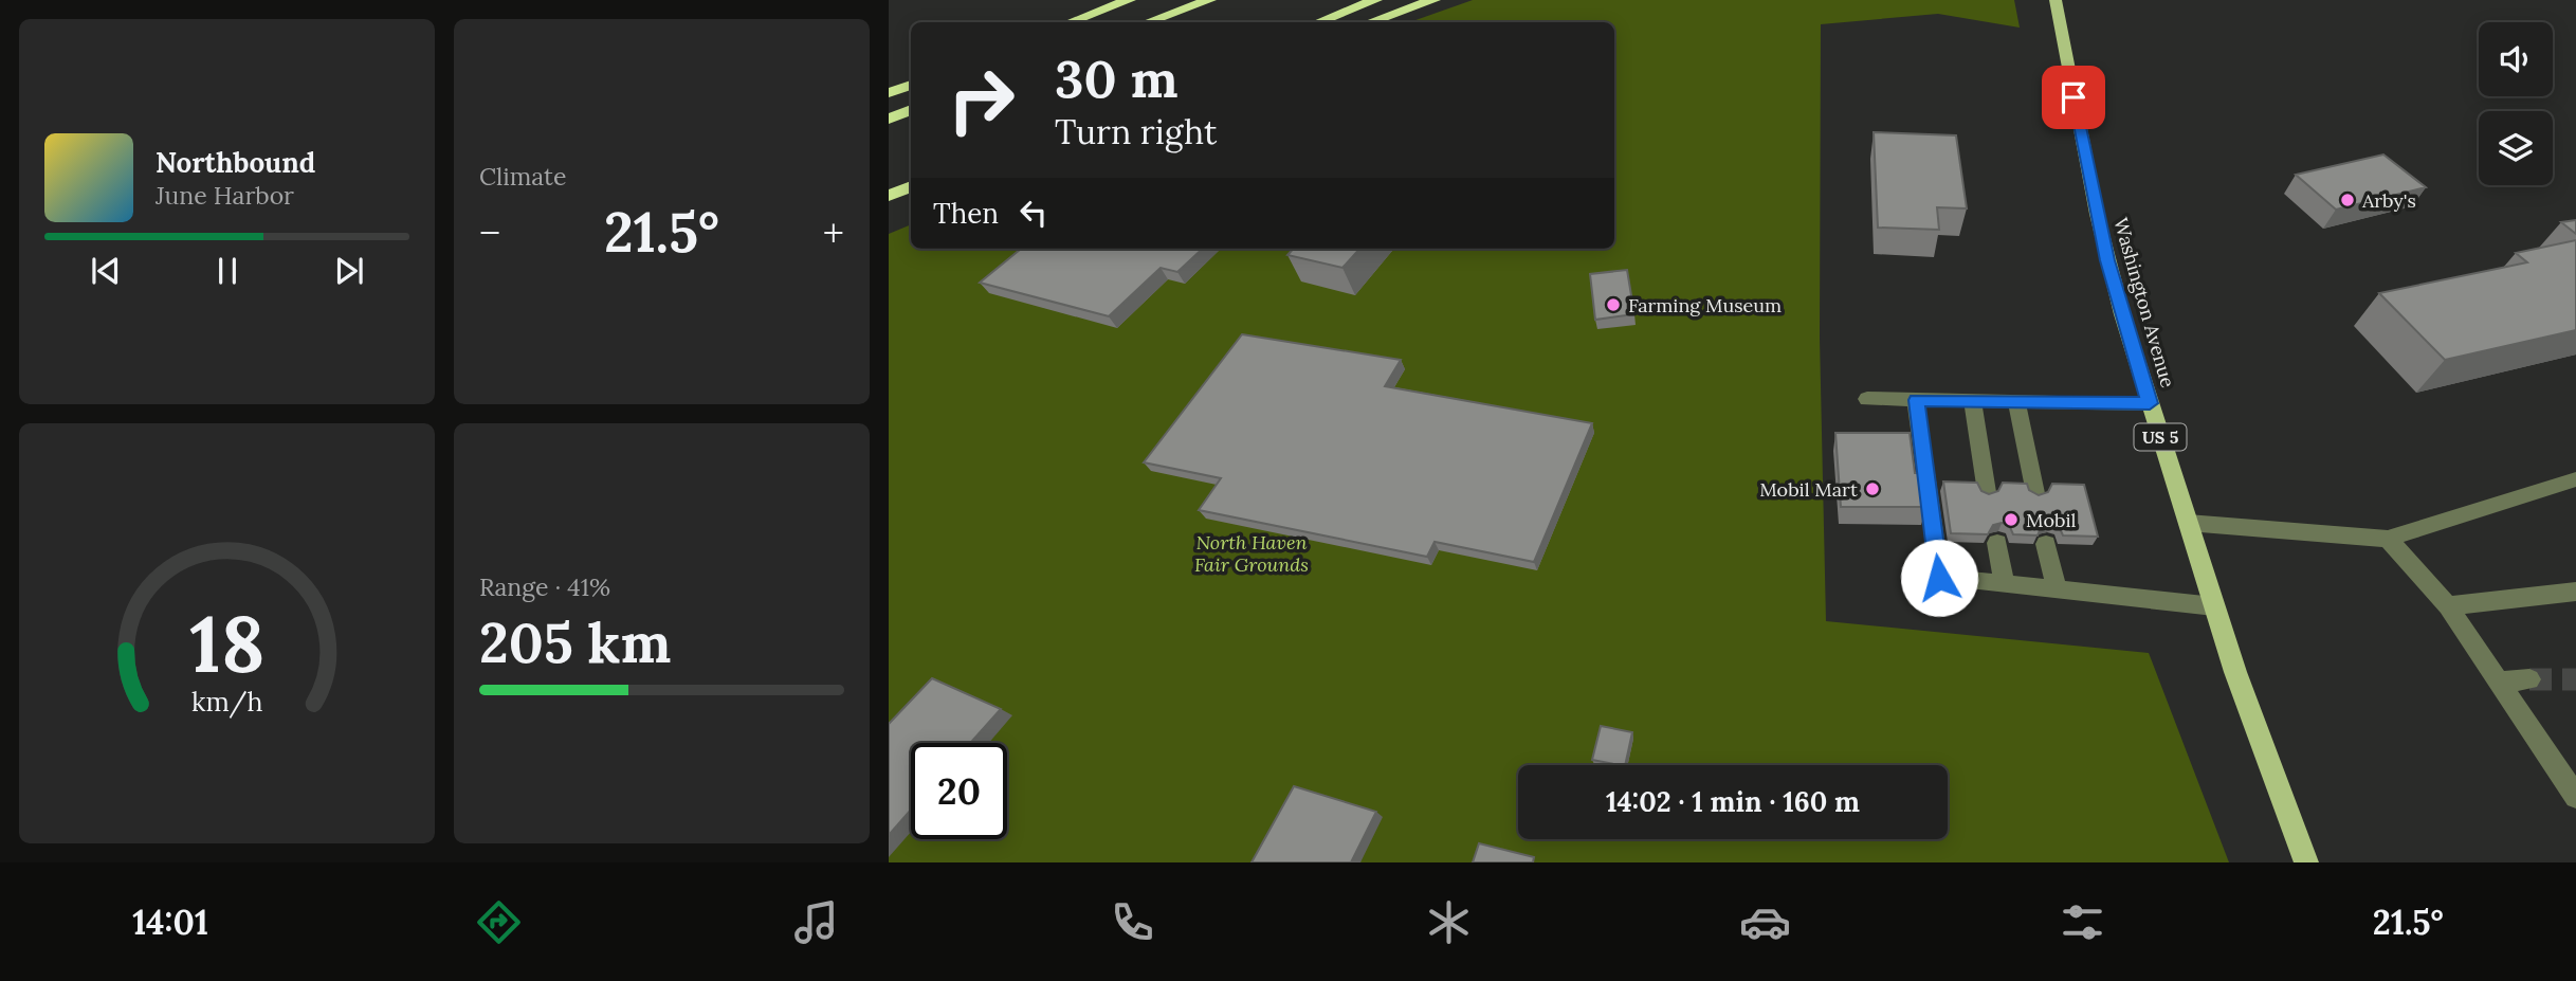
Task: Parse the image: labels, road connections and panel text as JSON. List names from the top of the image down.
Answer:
{
  "streets": {
    "main road": ["Washington Avenue", "US 5"]
  },
  "parks": ["North Haven Fair Grounds"],
  "places": [
    "Arby's",
    "Farming Museum",
    "Mobil Mart",
    "Mobil"
  ],
  "page": {
    "tile": [
      "Climate",
      ["Range · 41%", "205 km"]
    ],
    "turn": ["30 m", "Turn right"],
    "song": ["Northbound", "June Harbor"],
    "then": "Then",
    "heat": ["−", "21.5°", "+"],
    "limit": "20",
    "trip": "14:02 · 1 min · 160 m",
    "tabs": ["14:01", "21.5°"],
    "gauge": ["18", "km/h"]
  }
}
